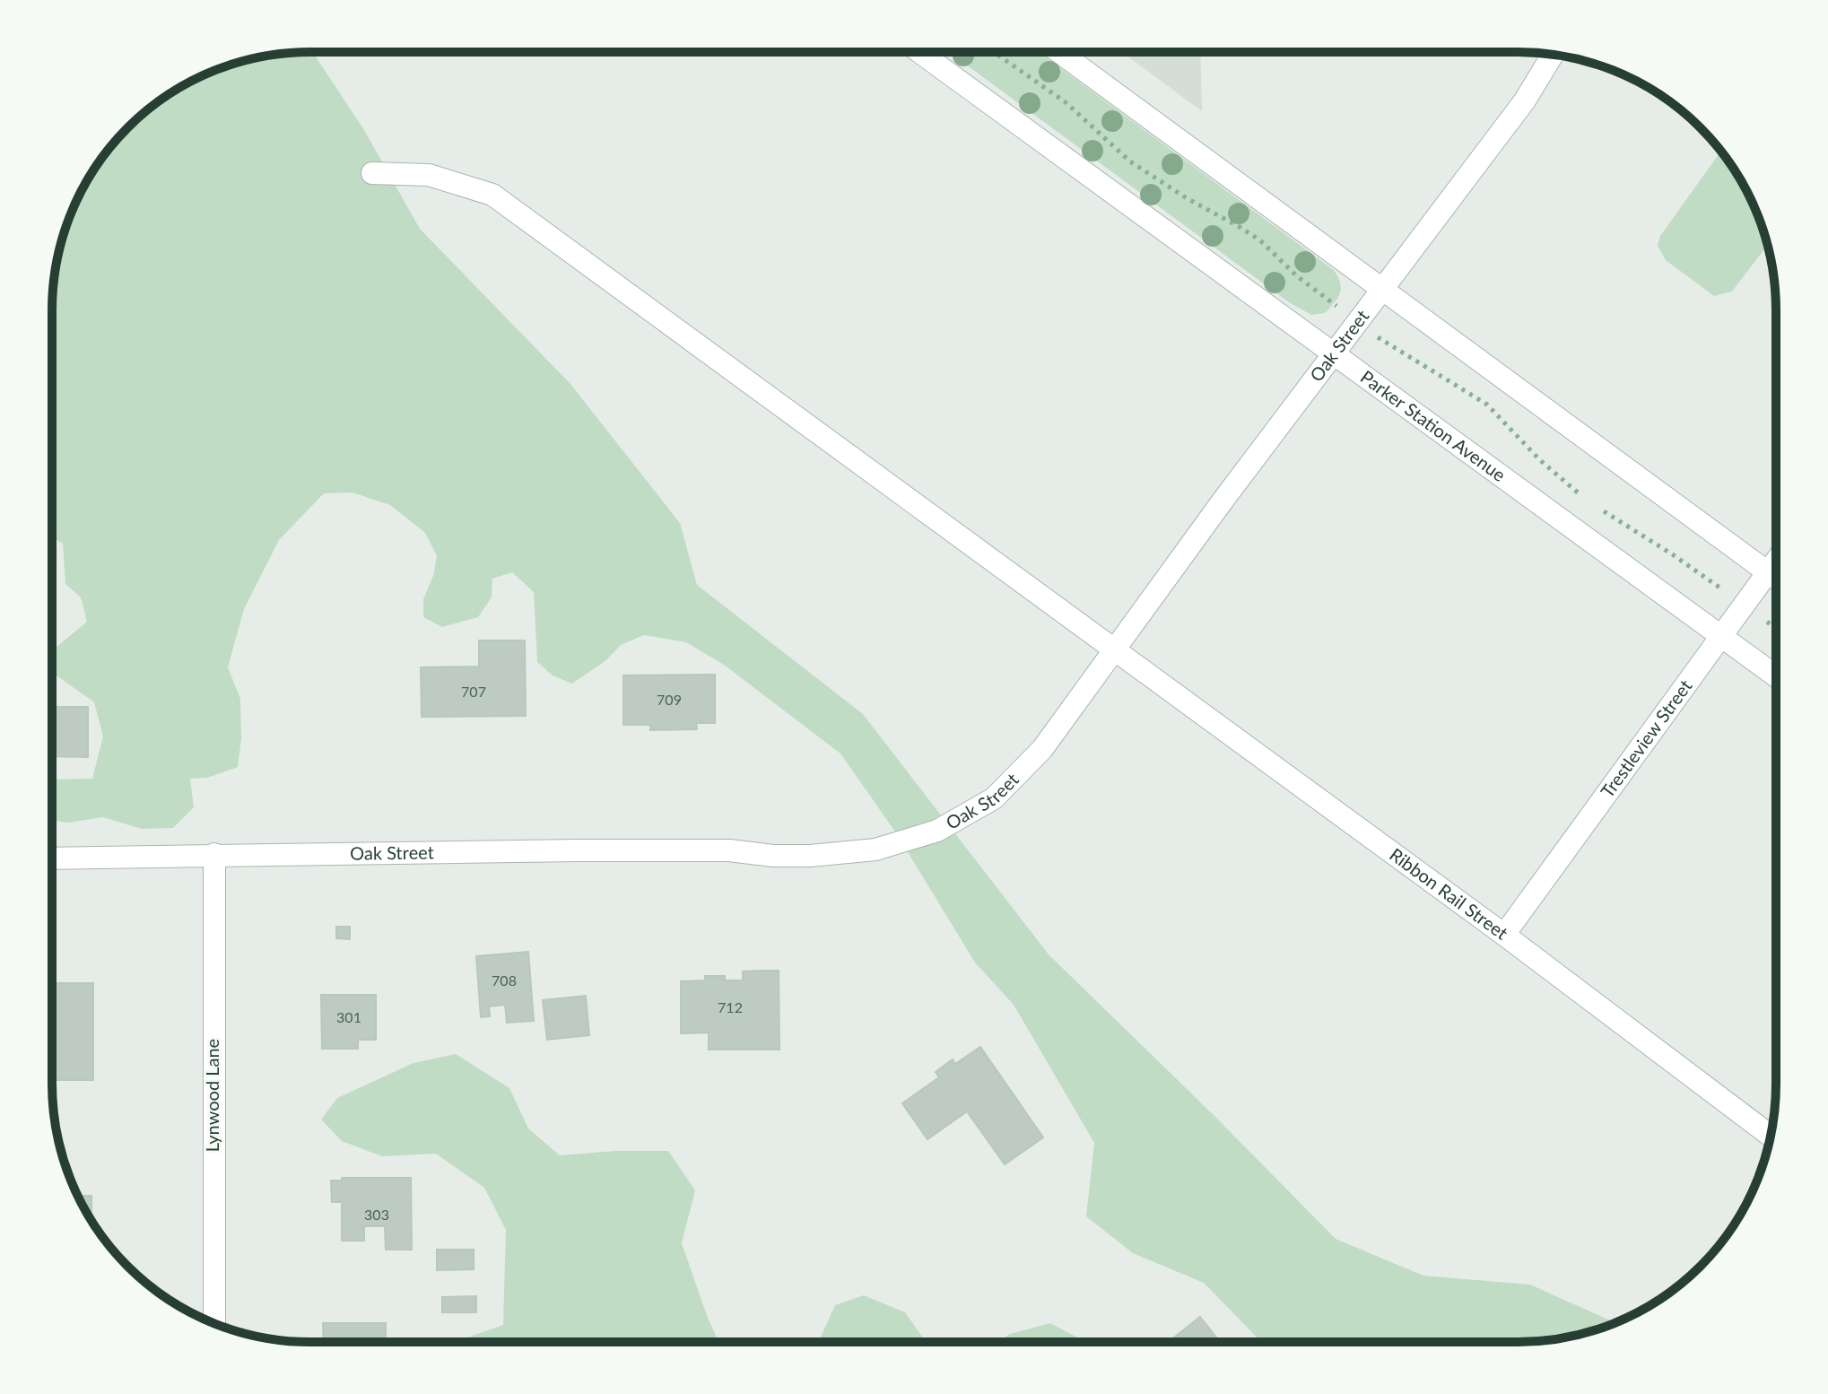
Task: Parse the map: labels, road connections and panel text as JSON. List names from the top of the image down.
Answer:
{
  "streets": {
    "street": [
      "Oak Street",
      "Parker Station Avenue",
      "Trestleview Street",
      "Ribbon Rail Street",
      "Lynwood Lane"
    ]
  },
  "crossings": [
    ["Oak Street", "Parker Station Avenue"],
    ["Oak Street", "Ribbon Rail Street"],
    ["Oak Street", "Lynwood Lane"],
    ["Parker Station Avenue", "Trestleview Street"],
    ["Trestleview Street", "Ribbon Rail Street"]
  ],
  "house_numbers": [
    "707",
    "709",
    "708",
    "712",
    "301",
    "303"
  ]
}
